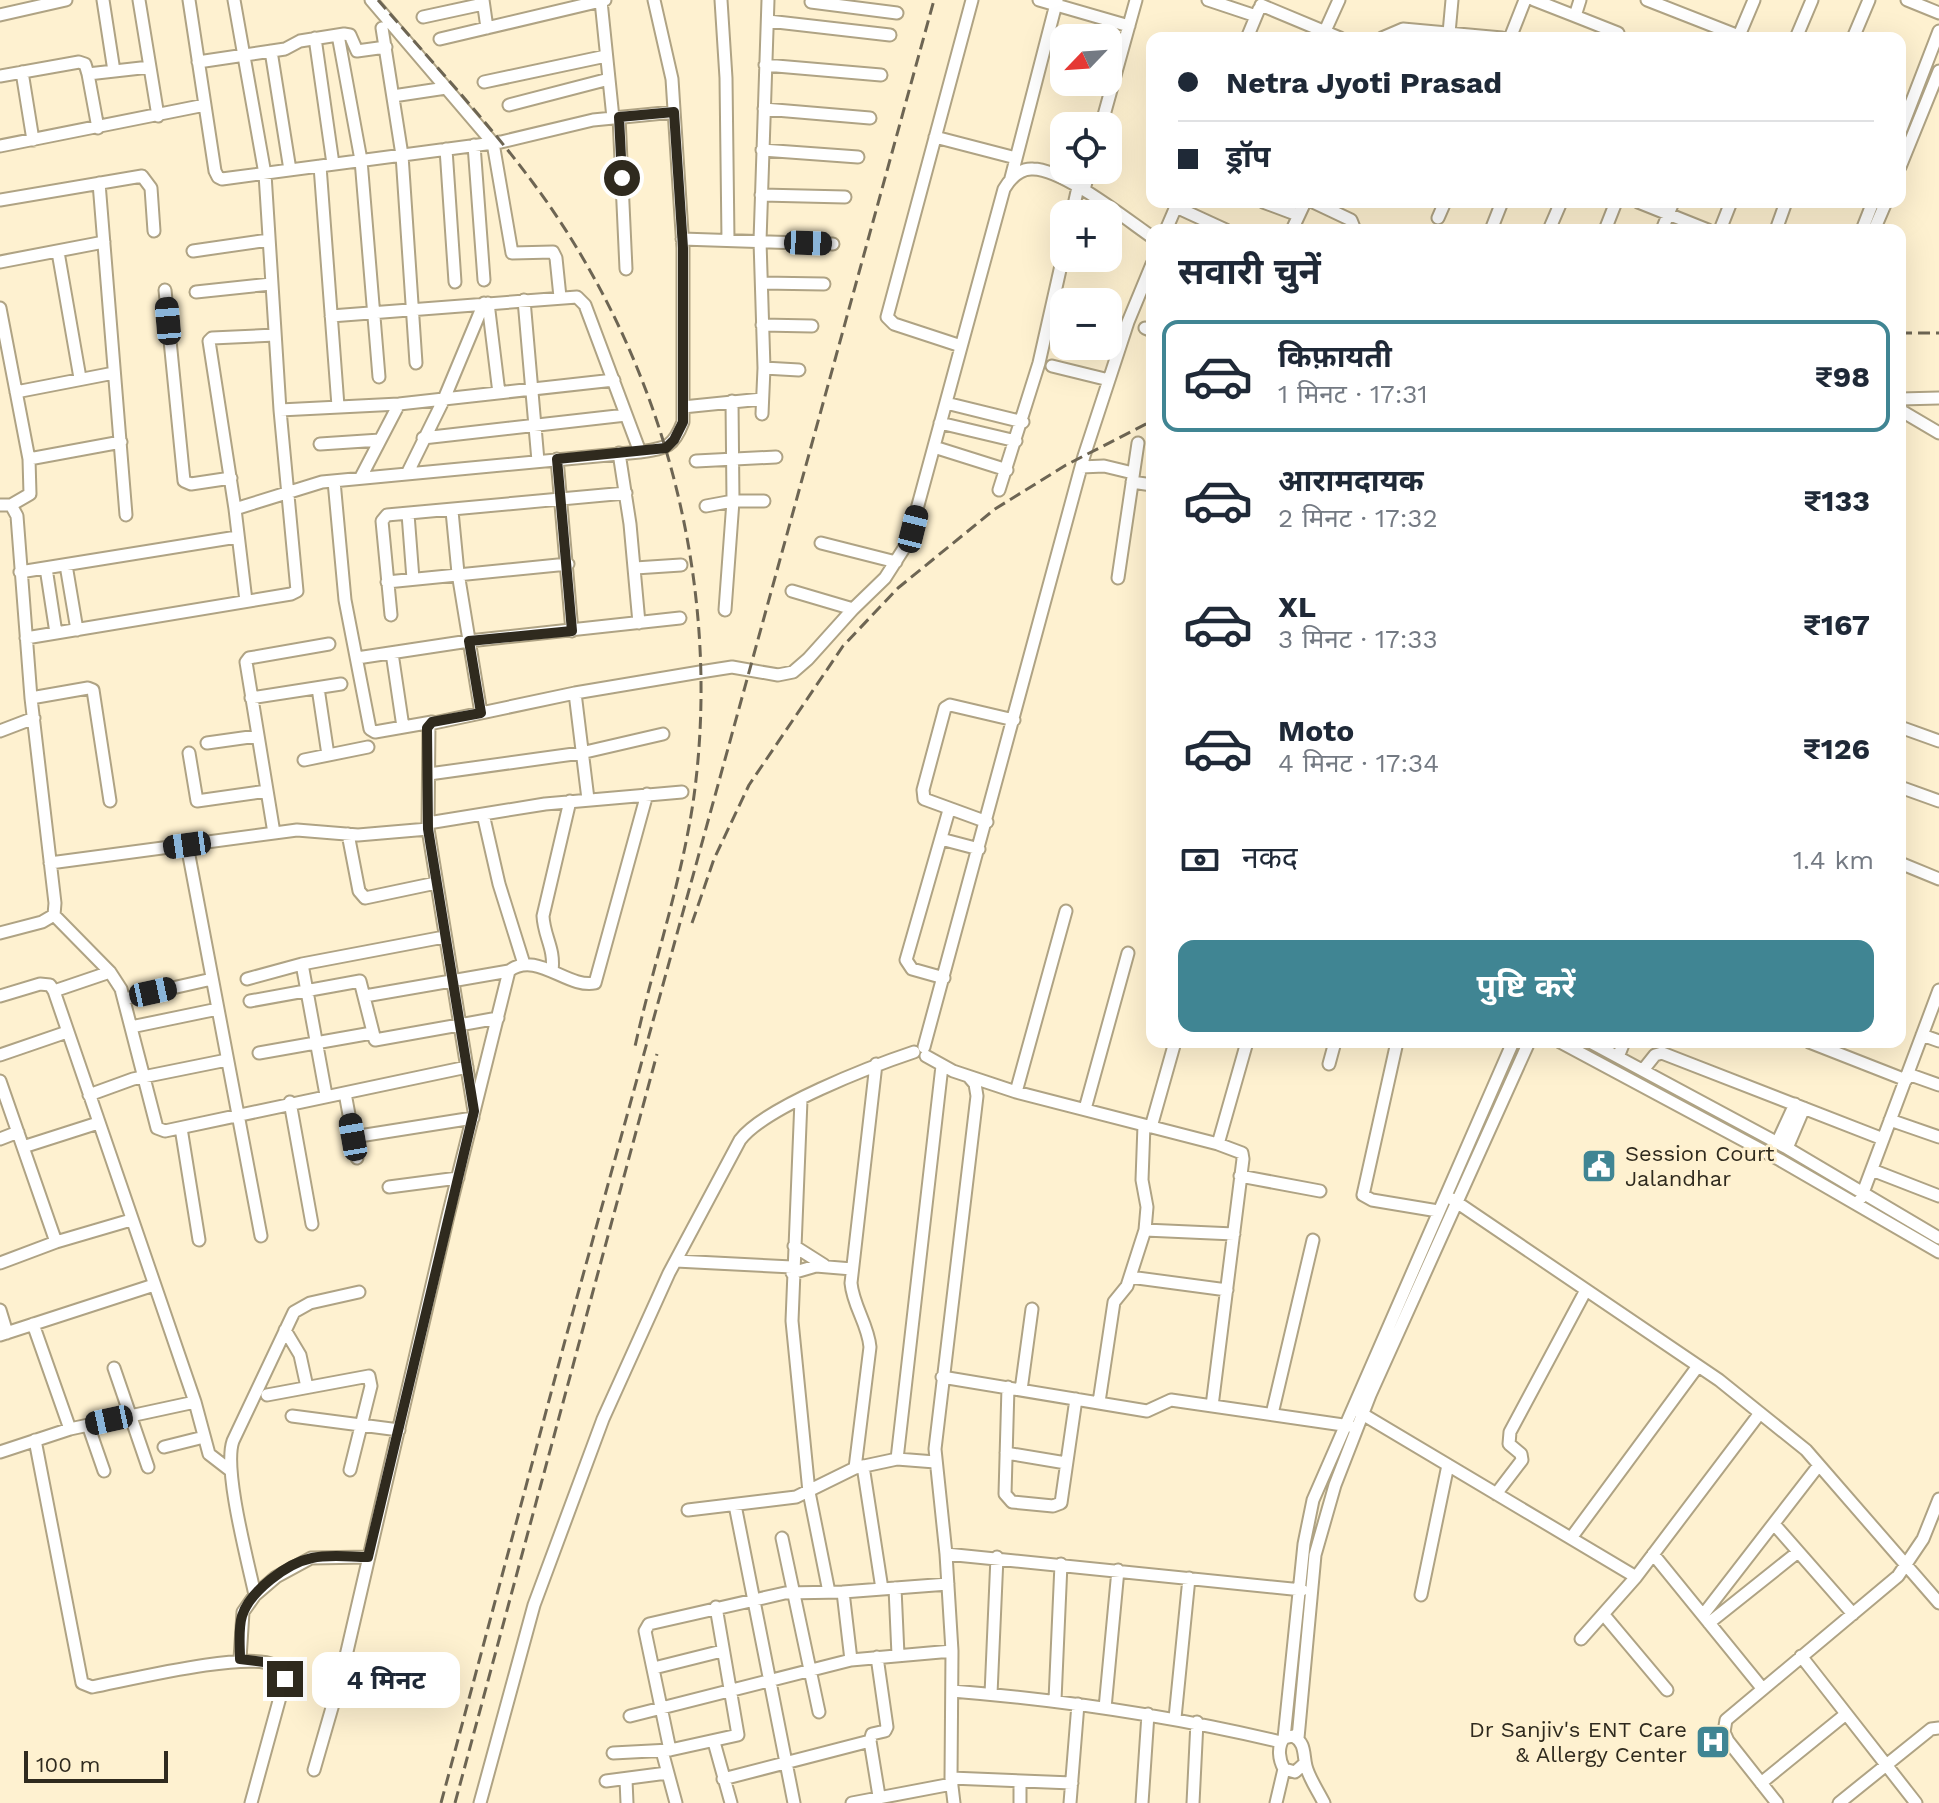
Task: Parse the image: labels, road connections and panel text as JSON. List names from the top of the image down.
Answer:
{
  "places": {
    "public building": ["Session Court Jalandhar"],
    "hospital": ["Dr Sanjiv's ENT Care & Allergy Center"]
  },
  "scale_bar": "100 m",
  "north": "bottom left",
  "page": {
    "map_buttons": ["+", "−"],
    "banner": ["Netra Jyoti Prasad", "ड्रॉप"],
    "heading": "सवारी चुनें",
    "list": [
      {
        "name": "किफ़ायती",
        "note": "1 मिनट · 17:31",
        "value": "₹98"
      },
      {
        "name": "आरामदायक",
        "note": "2 मिनट · 17:32",
        "value": "₹133"
      },
      {
        "name": "XL",
        "note": "3 मिनट · 17:33",
        "value": "₹167"
      },
      {
        "name": "Moto",
        "note": "4 मिनट · 17:34",
        "value": "₹126"
      }
    ],
    "pay": ["नकद", "1.4 km"],
    "buttons": "पुष्टि करें",
    "bubble": "4 मिनट",
    "scale": "100 m"
  }
}
